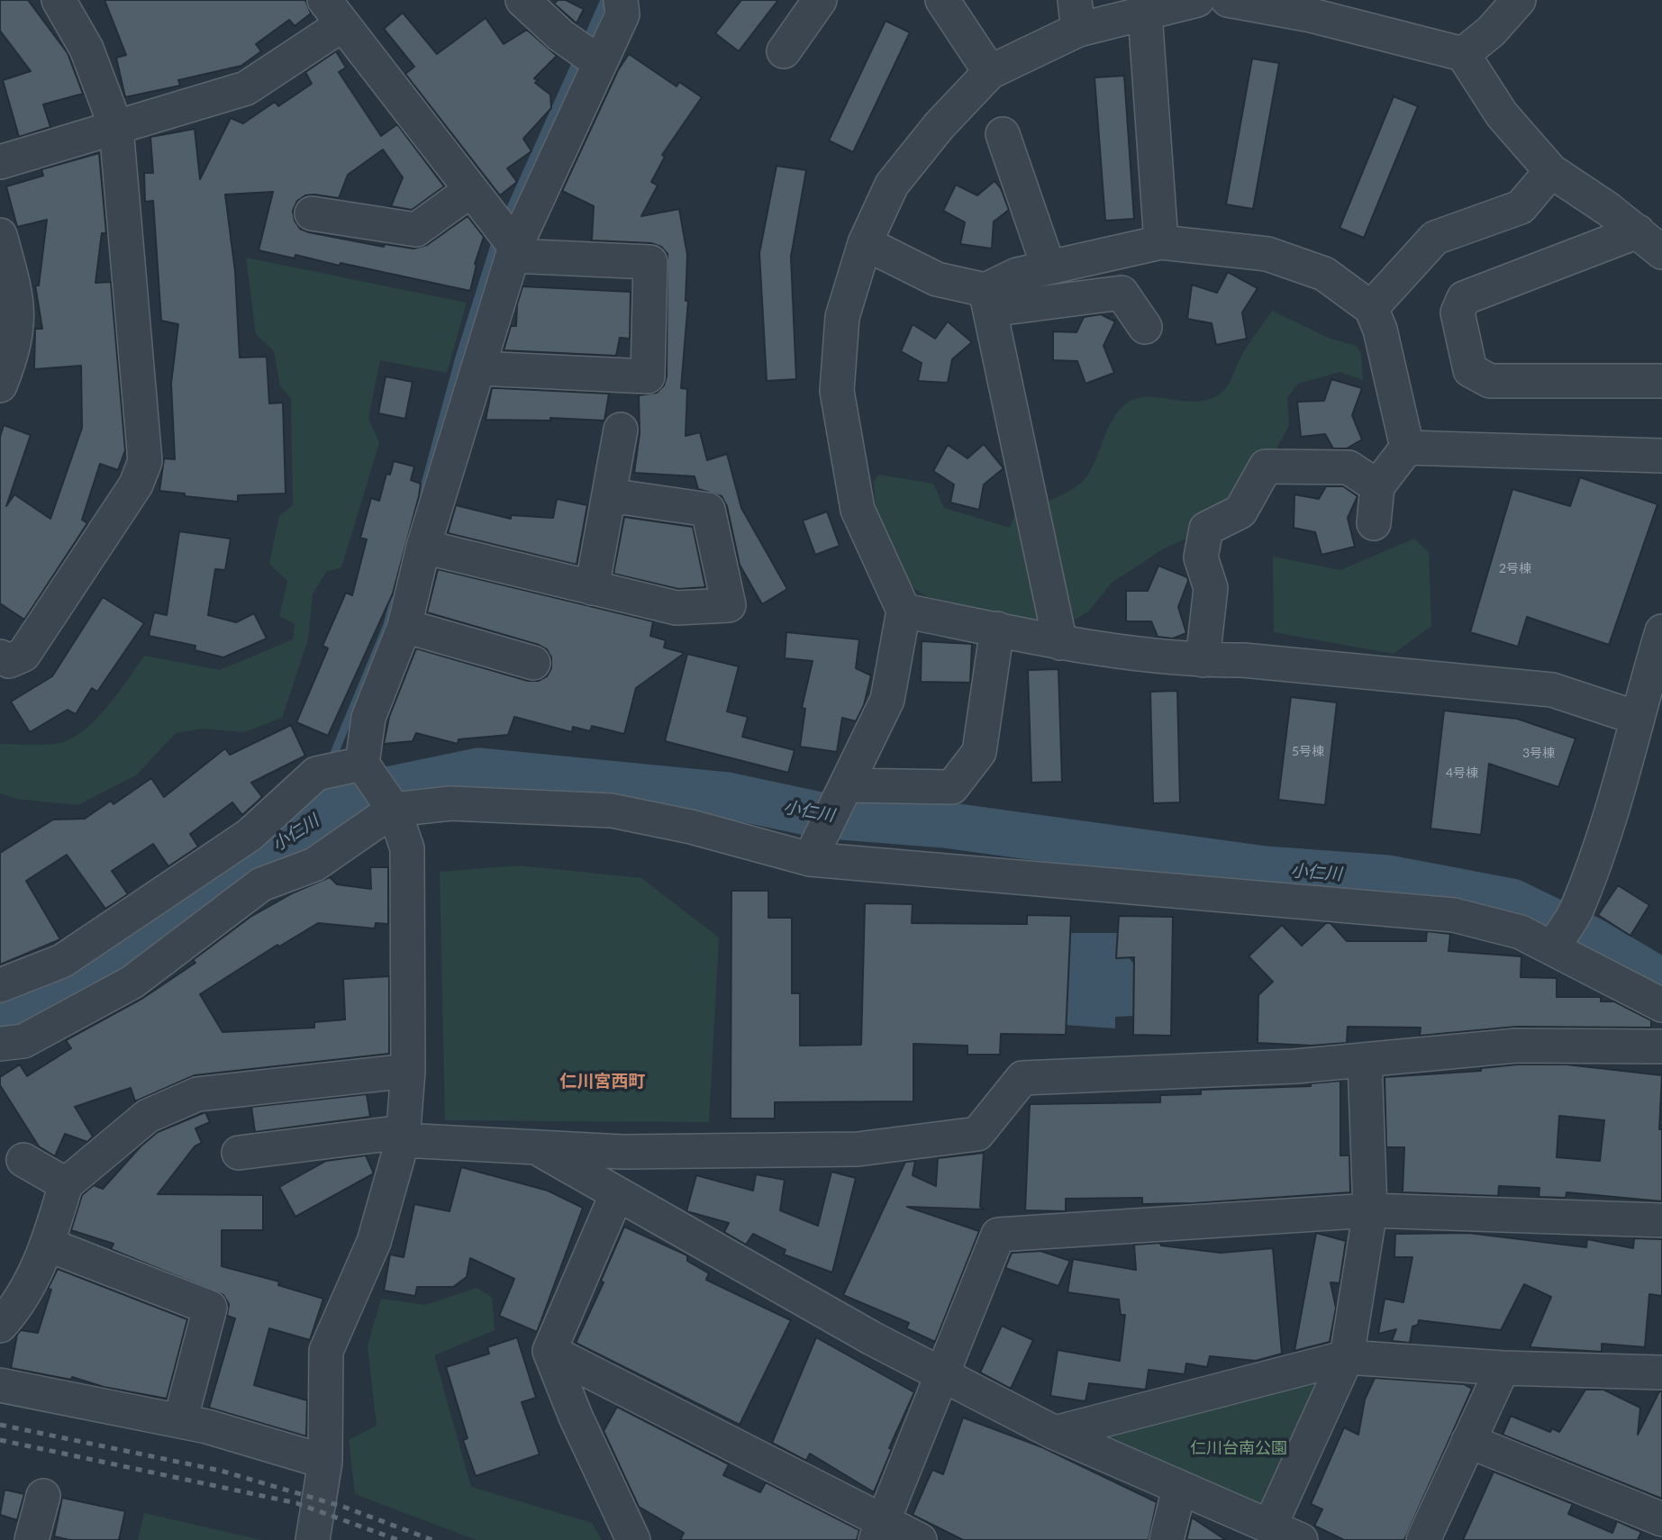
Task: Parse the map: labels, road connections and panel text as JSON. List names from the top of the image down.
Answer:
{
  "districts": ["仁川宮西町"],
  "water": ["小仁川"],
  "parks": ["仁川台南公園"],
  "house_numbers": [
    "2号棟",
    "5号棟",
    "3号棟",
    "4号棟"
  ]
}
